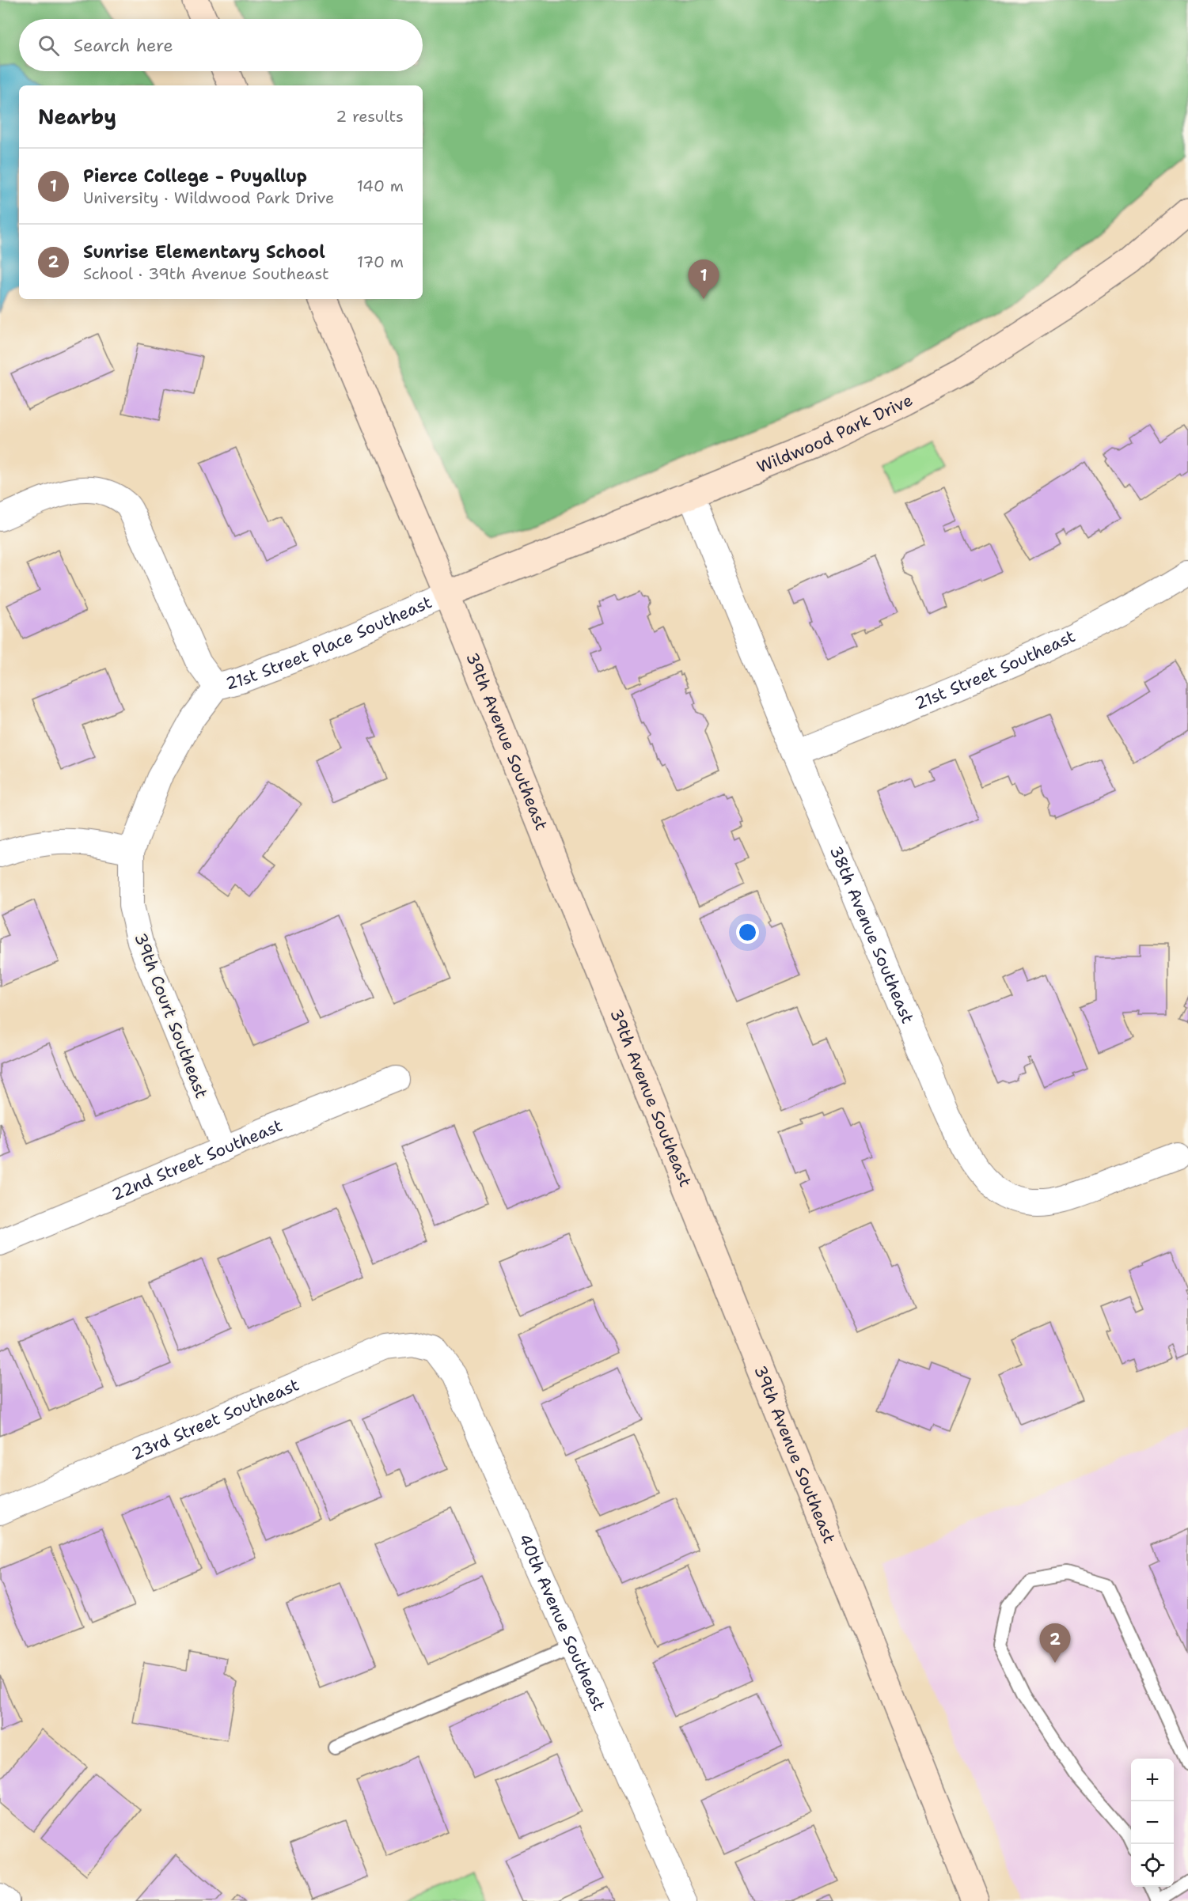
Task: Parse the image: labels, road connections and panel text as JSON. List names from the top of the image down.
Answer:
{
  "streets": {
    "main road": ["Wildwood Park Drive", "39th Avenue Southeast"],
    "street": [
      "21st Street Place Southeast",
      "21st Street Southeast",
      "38th Avenue Southeast",
      "39th Court Southeast",
      "22nd Street Southeast",
      "23rd Street Southeast",
      "40th Avenue Southeast"
    ]
  },
  "crossings": [
    ["Wildwood Park Drive", "21st Street Place Southeast"],
    ["Wildwood Park Drive", "39th Avenue Southeast"],
    ["Wildwood Park Drive", "38th Avenue Southeast"],
    ["21st Street Place Southeast", "39th Avenue Southeast"],
    ["21st Street Place Southeast", "39th Court Southeast"],
    ["21st Street Southeast", "38th Avenue Southeast"],
    ["39th Court Southeast", "22nd Street Southeast"],
    ["23rd Street Southeast", "40th Avenue Southeast"]
  ],
  "page": {
    "search": "Search here",
    "heading": ["Nearby", "2 results"],
    "list": [
      {
        "mark": "1",
        "name": "Pierce College - Puyallup",
        "note": "University · Wildwood Park Drive",
        "value": "140 m"
      },
      {
        "mark": "2",
        "name": "Sunrise Elementary School",
        "note": "School · 39th Avenue Southeast",
        "value": "170 m"
      }
    ],
    "pins": ["1", "2"],
    "map_buttons": ["+", "−"]
  }
}
